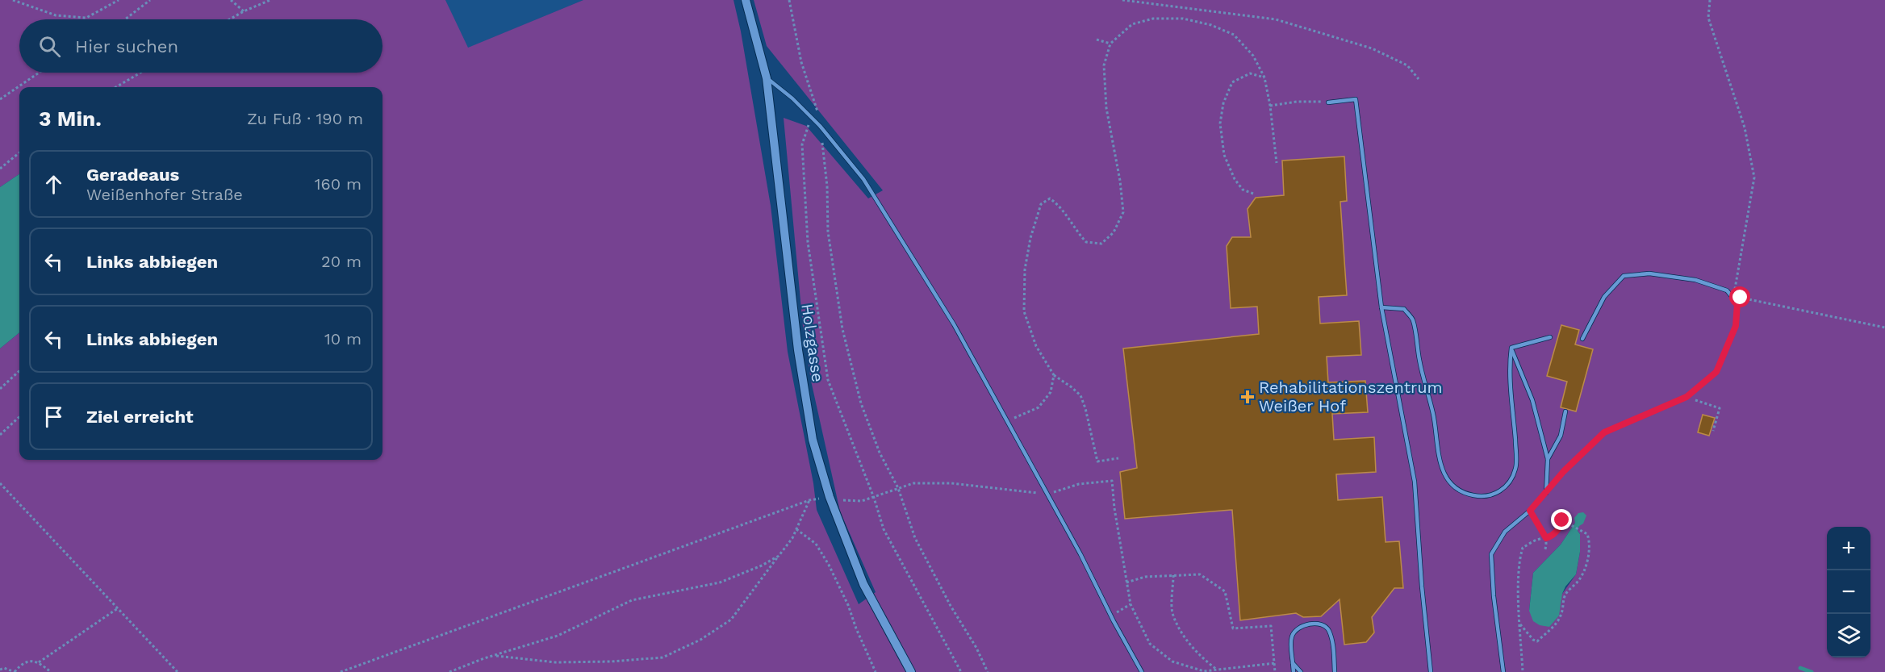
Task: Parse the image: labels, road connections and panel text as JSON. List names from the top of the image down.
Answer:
{
  "streets": {
    "street": ["Holzgasse"]
  },
  "places": {
    "health": ["Rehabilitationszentrum Weißer Hof"]
  },
  "page": {
    "search": "Hier suchen",
    "heading": ["3 Min.", "Zu Fuß · 190 m"],
    "list": [
      ["Geradeaus", "Weißenhofer Straße", "160 m"],
      ["Links abbiegen", "20 m"],
      ["Links abbiegen", "10 m"],
      "Ziel erreicht"
    ],
    "map_buttons": ["+", "−"]
  }
}
